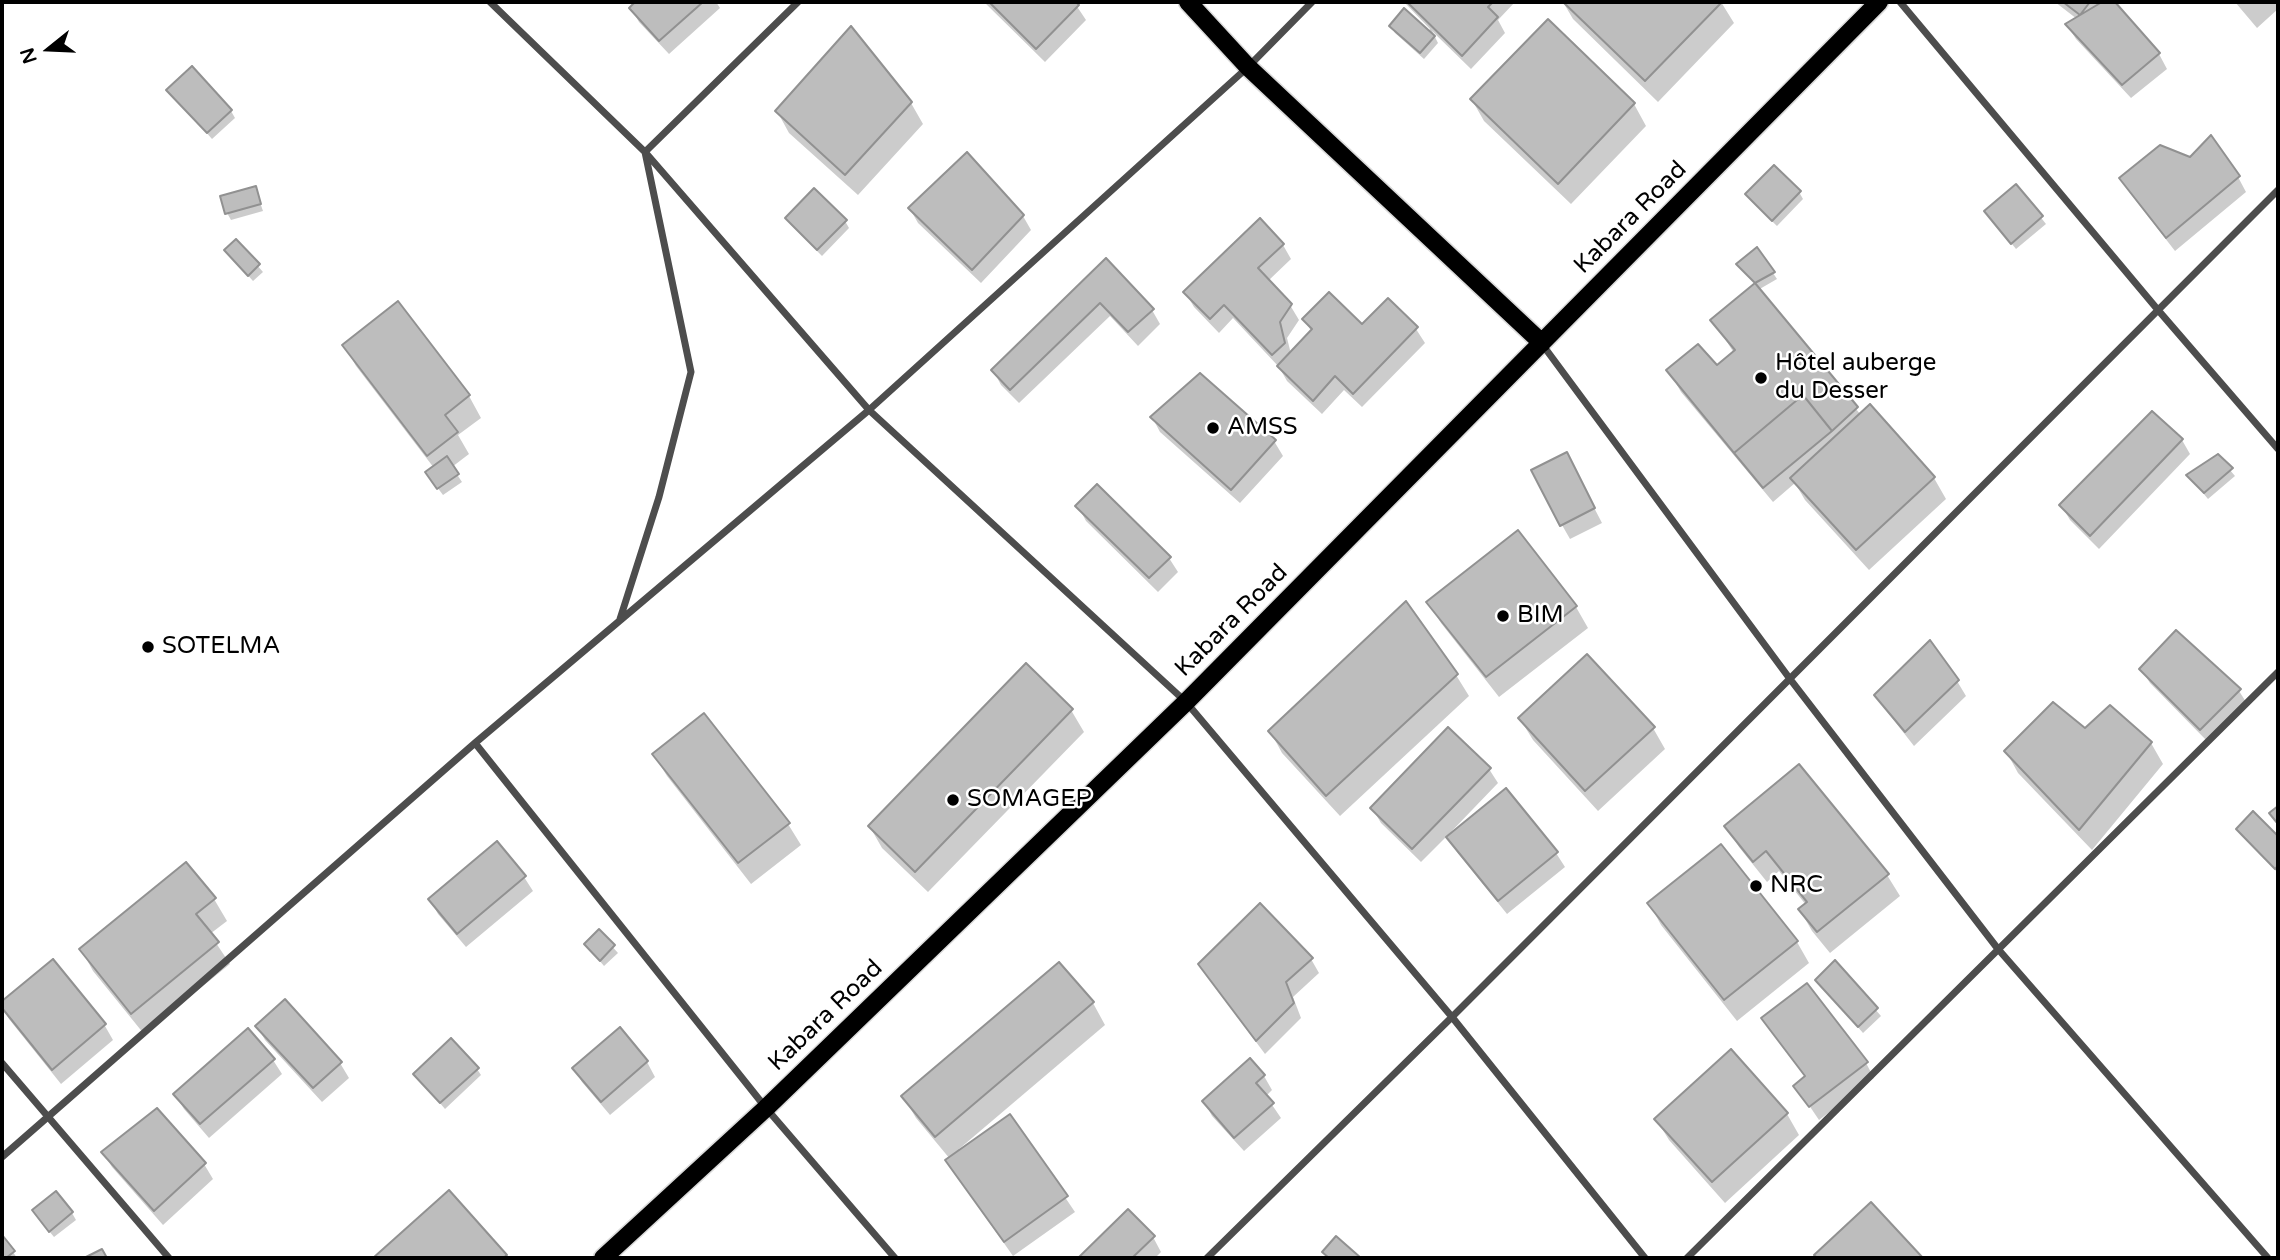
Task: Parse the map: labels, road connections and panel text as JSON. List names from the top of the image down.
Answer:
{
  "streets": {
    "main road": ["Kabara Road"]
  },
  "places": [
    "Hôtel auberge du Desser",
    "AMSS",
    "BIM",
    "SOTELMA",
    "SOMAGEP",
    "NRC"
  ],
  "north": "left"
}
